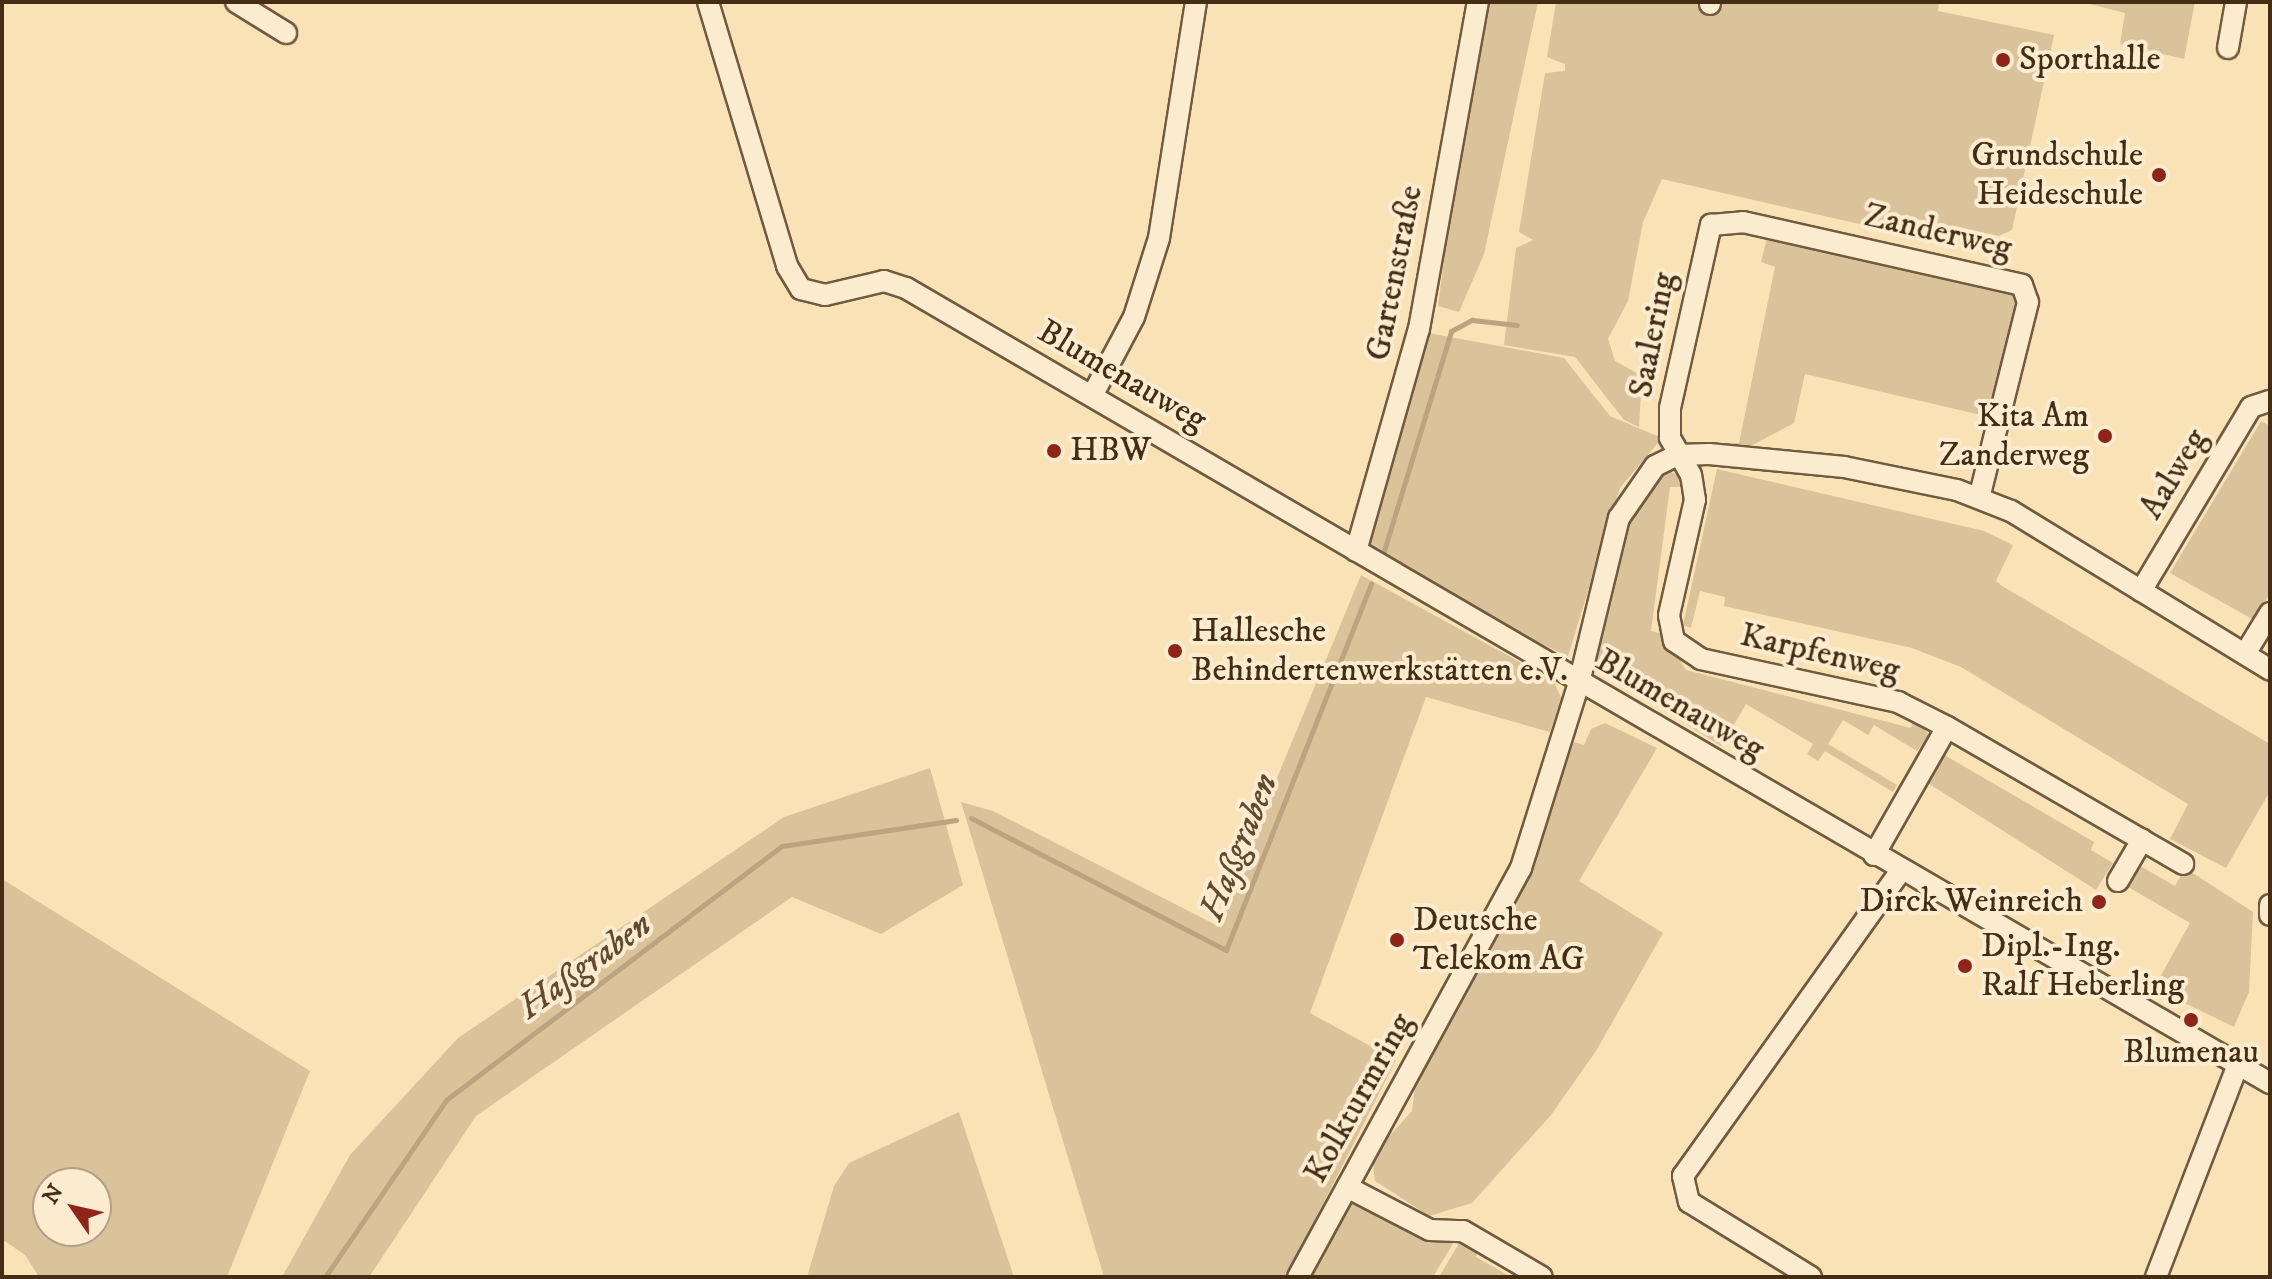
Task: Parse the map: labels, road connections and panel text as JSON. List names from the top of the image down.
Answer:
{
  "streets": {
    "street": [
      "Zanderweg",
      "Gartenstraße",
      "Saalering",
      "Blumenauweg",
      "Aalweg",
      "Karpfenweg",
      "Kolkturmring"
    ]
  },
  "crossings": [
    ["Zanderweg", "Saalering"],
    ["Gartenstraße", "Blumenauweg"],
    ["Saalering", "Karpfenweg"],
    ["Saalering", "Kolkturmring"],
    ["Blumenauweg", "Kolkturmring"]
  ],
  "water": ["Haßgraben"],
  "places": [
    "Sporthalle",
    "Grundschule Heideschule",
    "Kita Am Zanderweg",
    "HBW",
    "Hallesche Behindertenwerkstätten e.V.",
    "Dirck Weinreich",
    "Deutsche Telekom AG",
    "Dipl.-Ing. Ralf Heberling",
    "Blumenau"
  ],
  "north": "top left"
}
